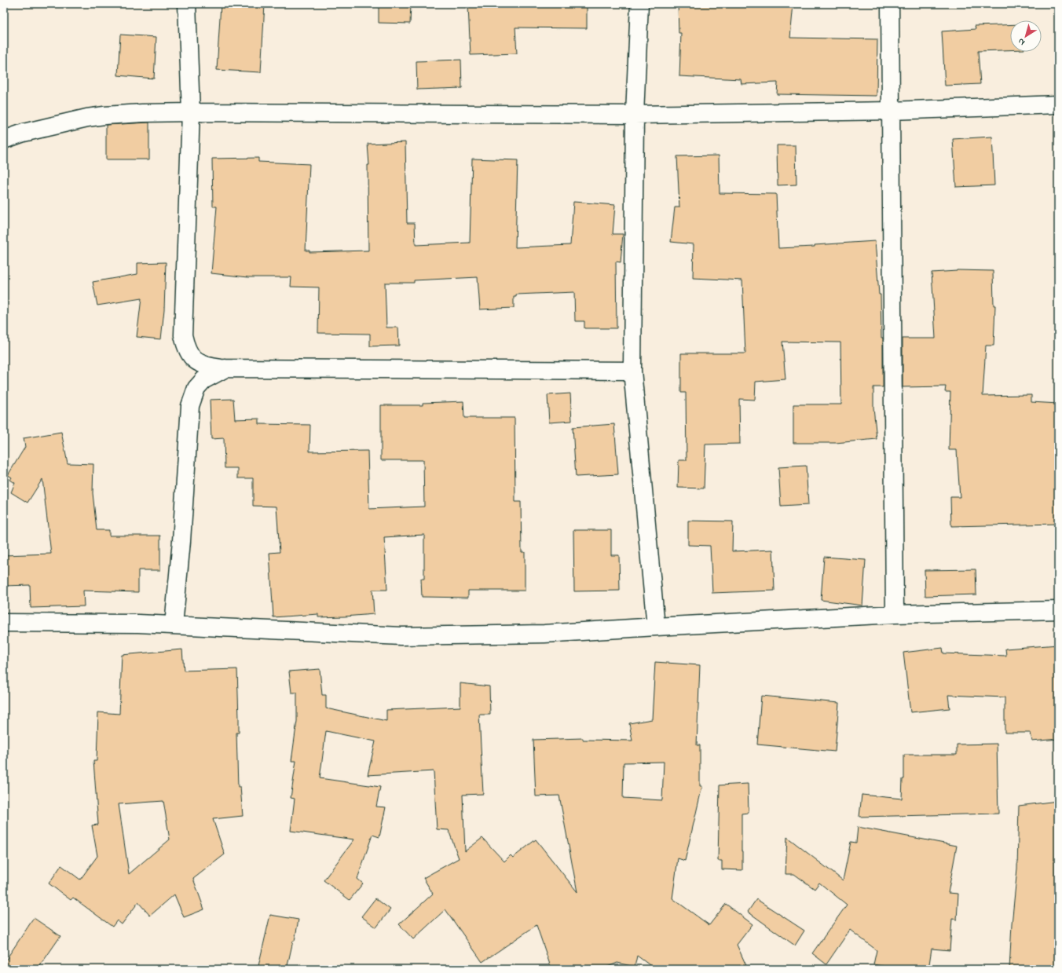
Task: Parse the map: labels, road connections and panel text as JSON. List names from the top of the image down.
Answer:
{
  "north": "bottom left"
}
